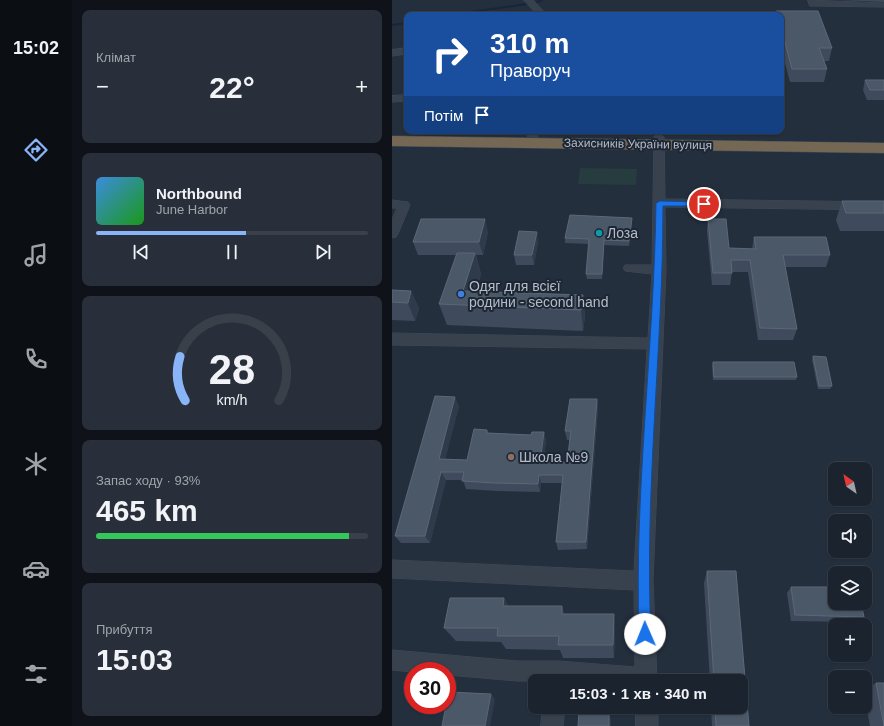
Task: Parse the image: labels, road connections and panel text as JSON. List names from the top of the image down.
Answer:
{
  "streets": {
    "highway": ["Захисників України вулиця"]
  },
  "places": ["Лоза", "Одяг для всієї родини - second hand", "Школа №9"],
  "north": "top left",
  "page": {
    "tabs": "15:02",
    "tile": [
      "Клімат",
      ["Запас ходу · 93%", "465 km"],
      ["Прибуття", "15:03"]
    ],
    "turn": ["310 m", "Праворуч"],
    "heat": ["−", "22°", "+"],
    "then": "Потім",
    "song": ["Northbound", "June Harbor"],
    "map_buttons": ["+", "−"],
    "limit": "30",
    "trip": "15:03 · 1 хв · 340 m",
    "gauge": ["28", "km/h"]
  }
}
